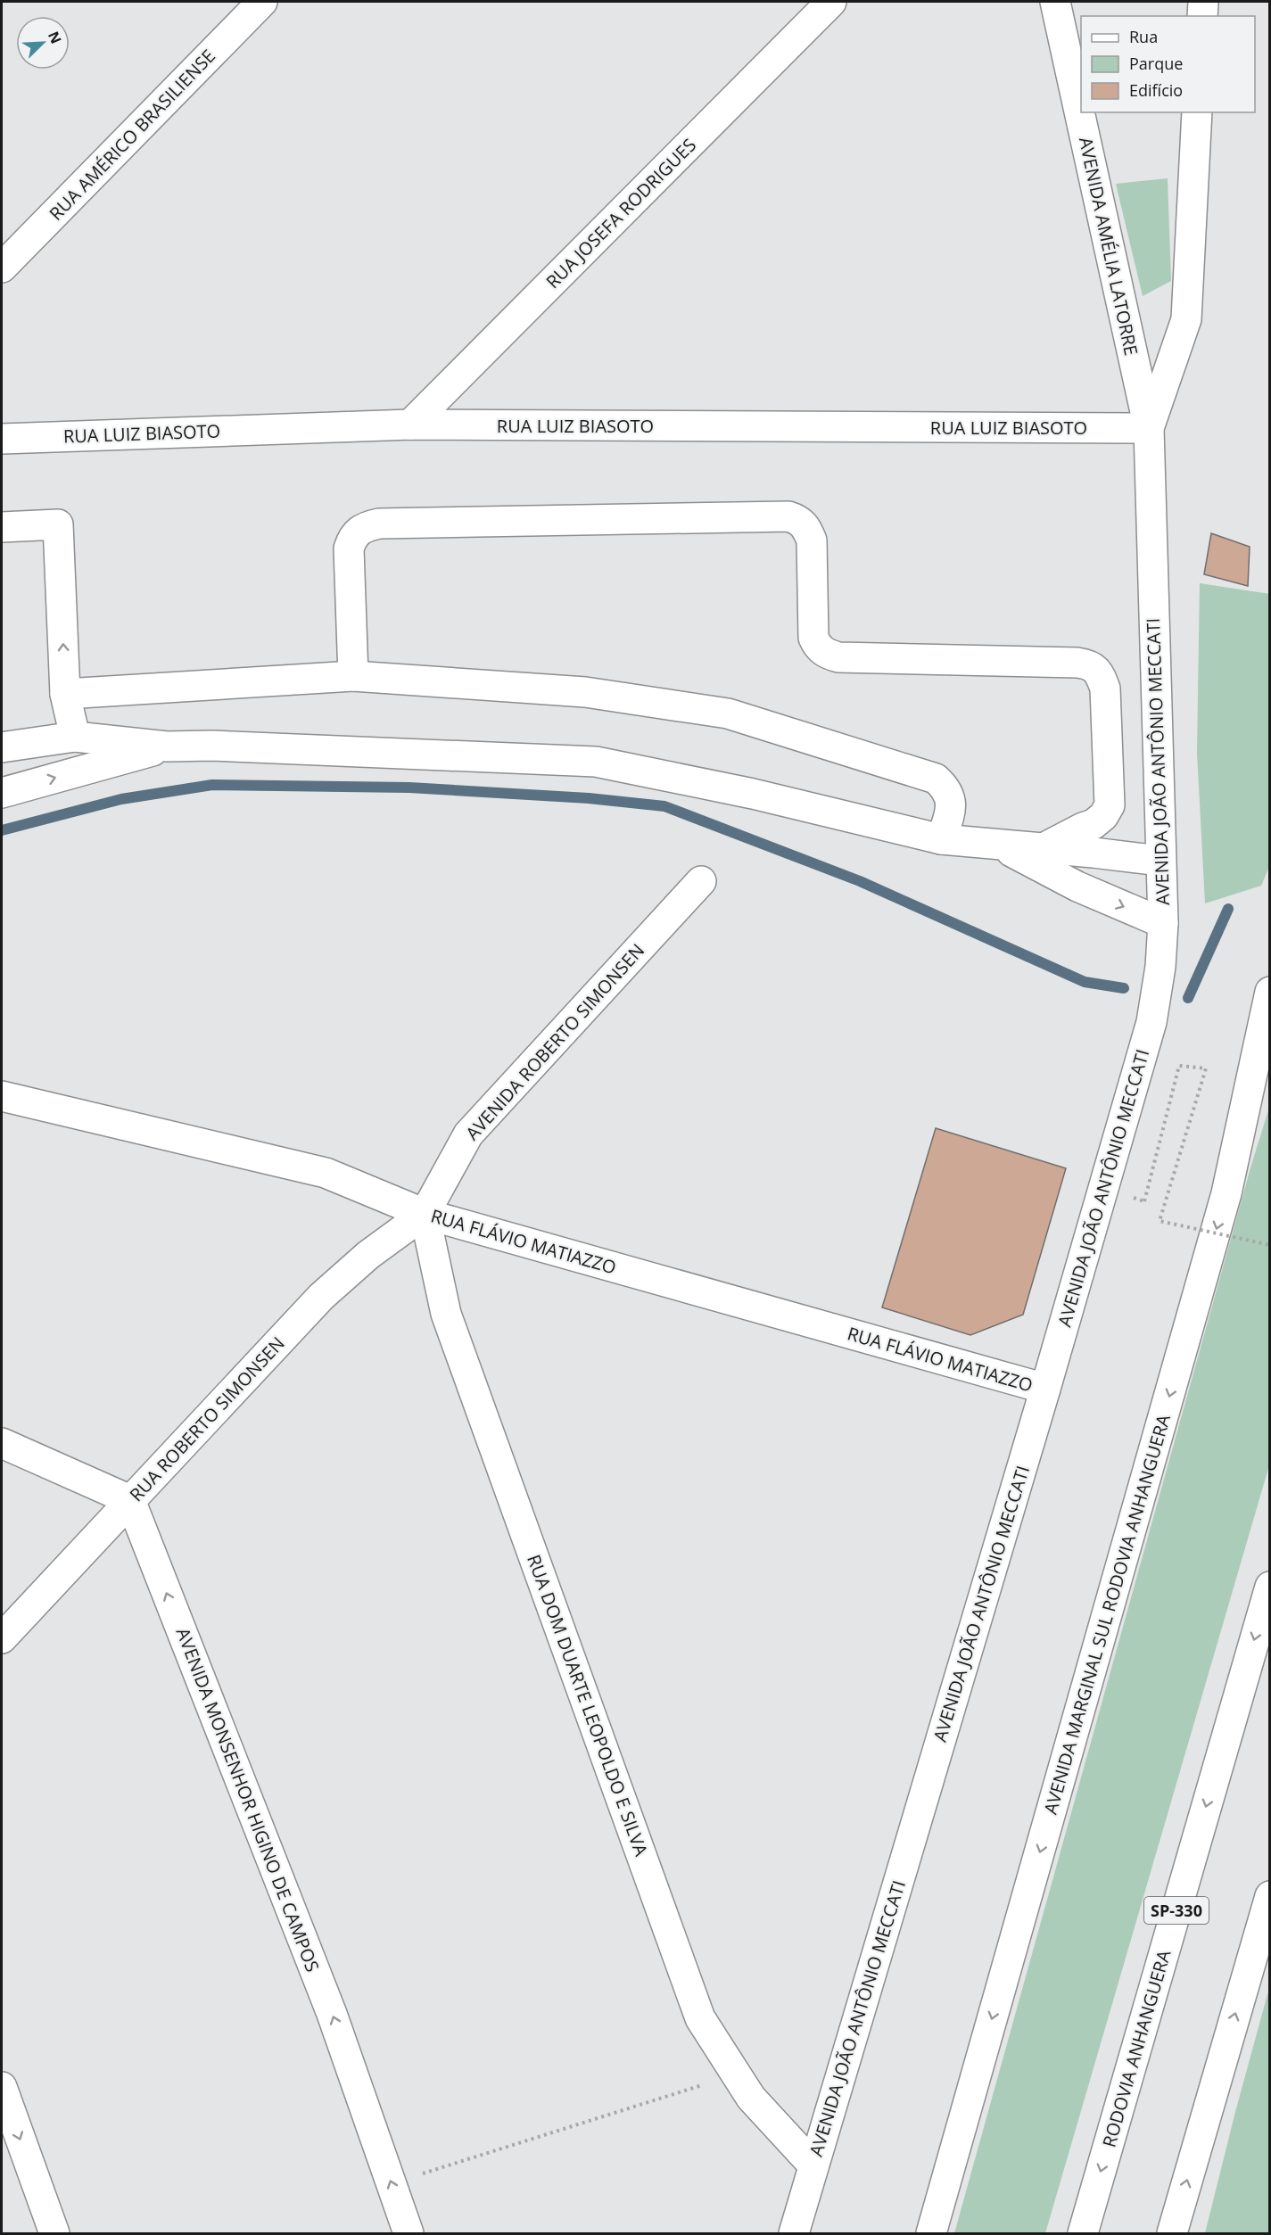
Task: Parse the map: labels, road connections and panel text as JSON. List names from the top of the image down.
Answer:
{
  "streets": {
    "main road": [
      "RUA AMÉRICO BRASILIENSE",
      "RUA JOSEFA RODRIGUES",
      "AVENIDA AMÉLIA LATORRE",
      "RUA LUIZ BIASOTO",
      "AVENIDA JOÃO ANTÔNIO MECCATI",
      "AVENIDA ROBERTO SIMONSEN",
      "RUA FLÁVIO MATIAZZO",
      "RUA ROBERTO SIMONSEN",
      "AVENIDA MARGINAL SUL RODOVIA ANHANGUERA",
      "RUA DOM DUARTE LEOPOLDO E SILVA",
      "AVENIDA MONSENHOR HIGINO DE CAMPOS",
      "SP-330",
      "RODOVIA ANHANGUERA"
    ]
  },
  "crossings": [
    ["RUA JOSEFA RODRIGUES", "RUA LUIZ BIASOTO"],
    ["AVENIDA AMÉLIA LATORRE", "RUA LUIZ BIASOTO"],
    ["AVENIDA AMÉLIA LATORRE", "AVENIDA JOÃO ANTÔNIO MECCATI"],
    ["RUA LUIZ BIASOTO", "AVENIDA JOÃO ANTÔNIO MECCATI"],
    ["AVENIDA JOÃO ANTÔNIO MECCATI", "RUA FLÁVIO MATIAZZO"],
    ["AVENIDA JOÃO ANTÔNIO MECCATI", "RUA DOM DUARTE LEOPOLDO E SILVA"],
    ["AVENIDA ROBERTO SIMONSEN", "RUA FLÁVIO MATIAZZO"],
    ["AVENIDA ROBERTO SIMONSEN", "RUA ROBERTO SIMONSEN"],
    ["AVENIDA ROBERTO SIMONSEN", "RUA DOM DUARTE LEOPOLDO E SILVA"],
    ["RUA FLÁVIO MATIAZZO", "RUA ROBERTO SIMONSEN"],
    ["RUA FLÁVIO MATIAZZO", "RUA DOM DUARTE LEOPOLDO E SILVA"],
    ["RUA ROBERTO SIMONSEN", "RUA DOM DUARTE LEOPOLDO E SILVA"],
    ["RUA ROBERTO SIMONSEN", "AVENIDA MONSENHOR HIGINO DE CAMPOS"]
  ],
  "one_way": ["AVENIDA MONSENHOR HIGINO DE CAMPOS"],
  "legend": ["Rua", "Parque", "Edifício"],
  "north": "top right"
}
